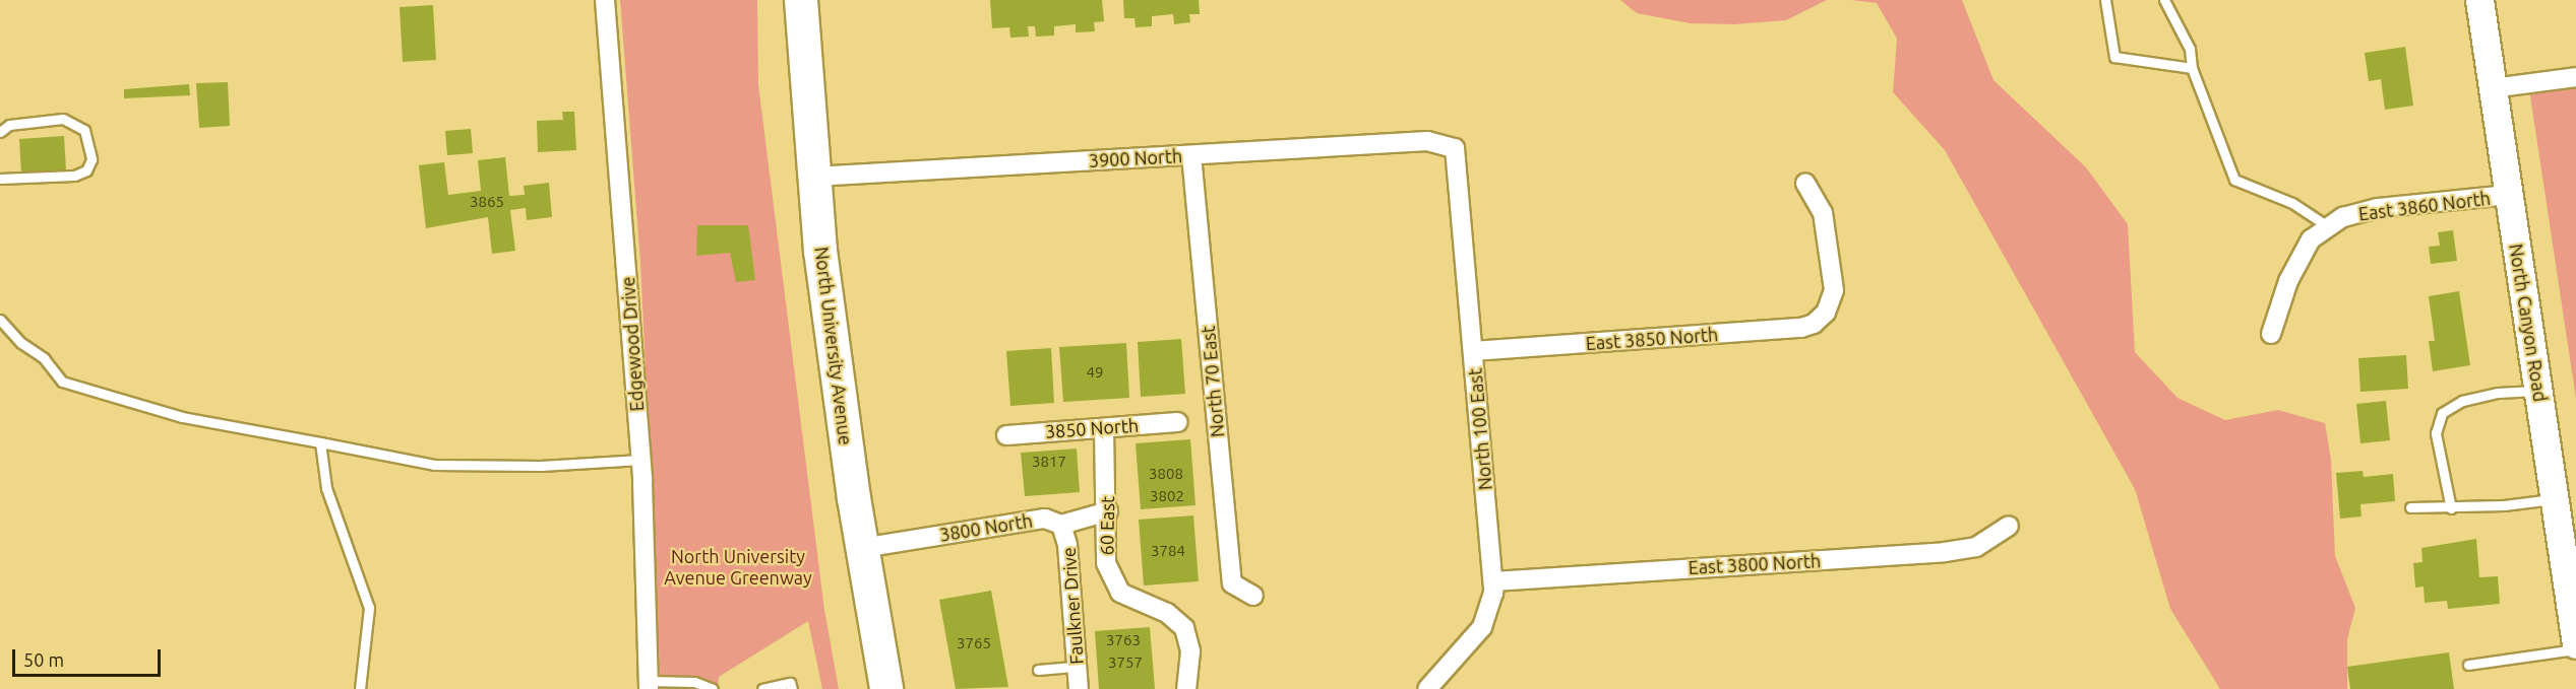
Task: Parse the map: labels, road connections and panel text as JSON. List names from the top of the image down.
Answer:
{
  "streets": {
    "highway": ["North University Avenue"],
    "main road": ["North Canyon Road"],
    "street": [
      "3900 North",
      "East 3860 North",
      "East 3850 North",
      "Edgewood Drive",
      "North 70 East",
      "3850 North",
      "North 100 East",
      "60 East",
      "3800 North",
      "East 3800 North",
      "Faulkner Drive"
    ]
  },
  "crossings": [
    ["3900 North", "North University Avenue"],
    ["3900 North", "North 70 East"],
    ["3900 North", "North 100 East"],
    ["East 3860 North", "North Canyon Road"],
    ["East 3850 North", "North 100 East"],
    ["North University Avenue", "3800 North"],
    ["3850 North", "60 East"],
    ["North 100 East", "East 3800 North"],
    ["60 East", "3800 North"],
    ["3800 North", "Faulkner Drive"]
  ],
  "parks": ["North University Avenue Greenway"],
  "house_numbers": [
    "3865",
    "49",
    "3817",
    "3808",
    "3802",
    "3784",
    "3763",
    "3765",
    "3757"
  ],
  "scale_bar": "50 m"
}
